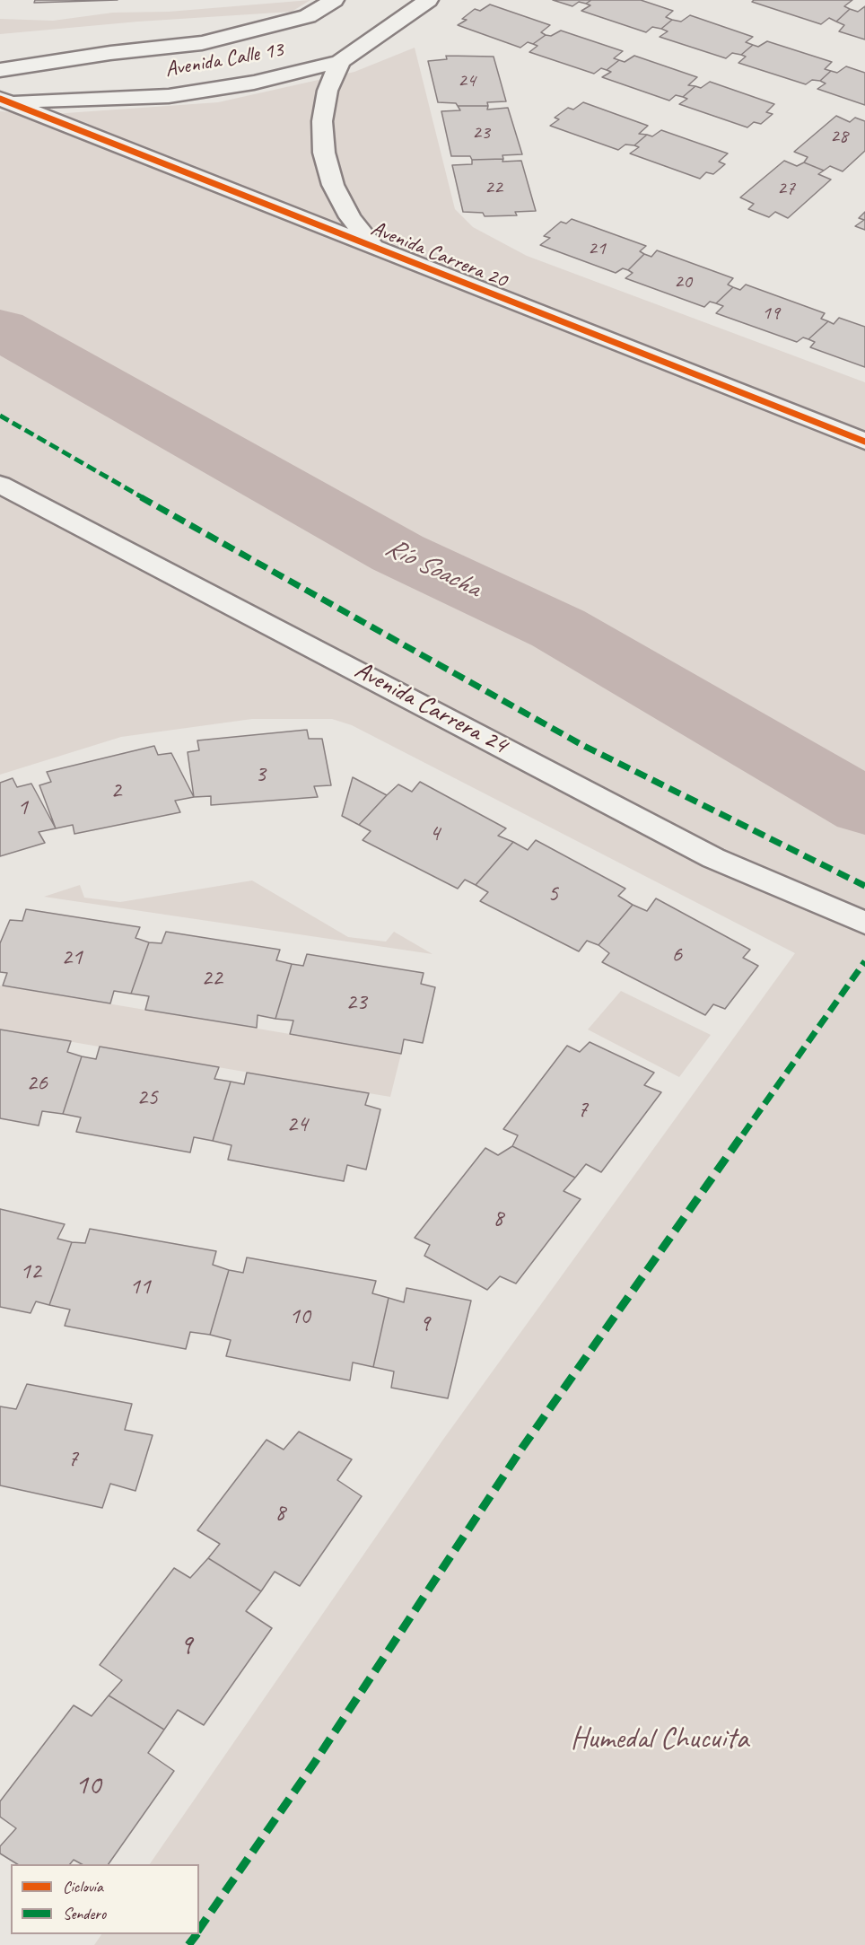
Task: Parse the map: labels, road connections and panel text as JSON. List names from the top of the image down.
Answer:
{
  "streets": {
    "street": ["Avenida Calle 13", "Avenida Carrera 20", "Avenida Carrera 24"]
  },
  "crossings": [
    ["Avenida Calle 13", "Avenida Carrera 20"]
  ],
  "water": ["Río Soacha"],
  "parks": ["Humedal Chucuita"],
  "house_numbers": [
    "24",
    "23",
    "28",
    "22",
    "27",
    "21",
    "20",
    "19",
    "3",
    "2",
    "1",
    "4",
    "5",
    "6",
    "21",
    "22",
    "23",
    "26",
    "25",
    "7",
    "24",
    "8",
    "12",
    "11",
    "10",
    "9",
    "7",
    "8",
    "9",
    "10"
  ],
  "legend": ["Ciclovía", "Sendero"]
}
